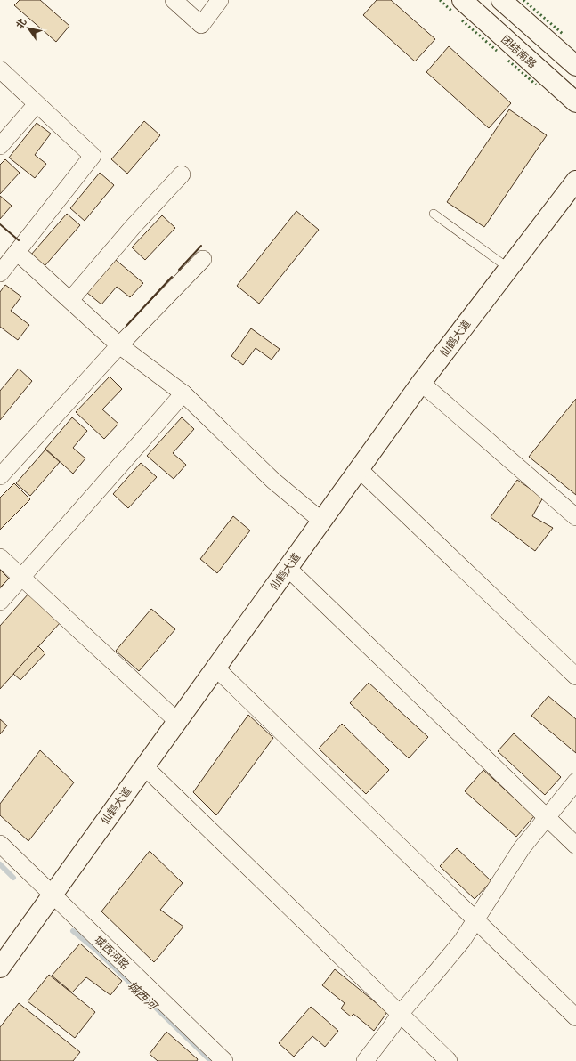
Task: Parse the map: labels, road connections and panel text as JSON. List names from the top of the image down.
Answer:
{
  "streets": {
    "main road": ["团结南路", "仙鹤大道"],
    "street": ["城西河路"]
  },
  "crossings": [
    ["仙鹤大道", "城西河路"]
  ],
  "water": ["城西河"],
  "north": "top left"
}
